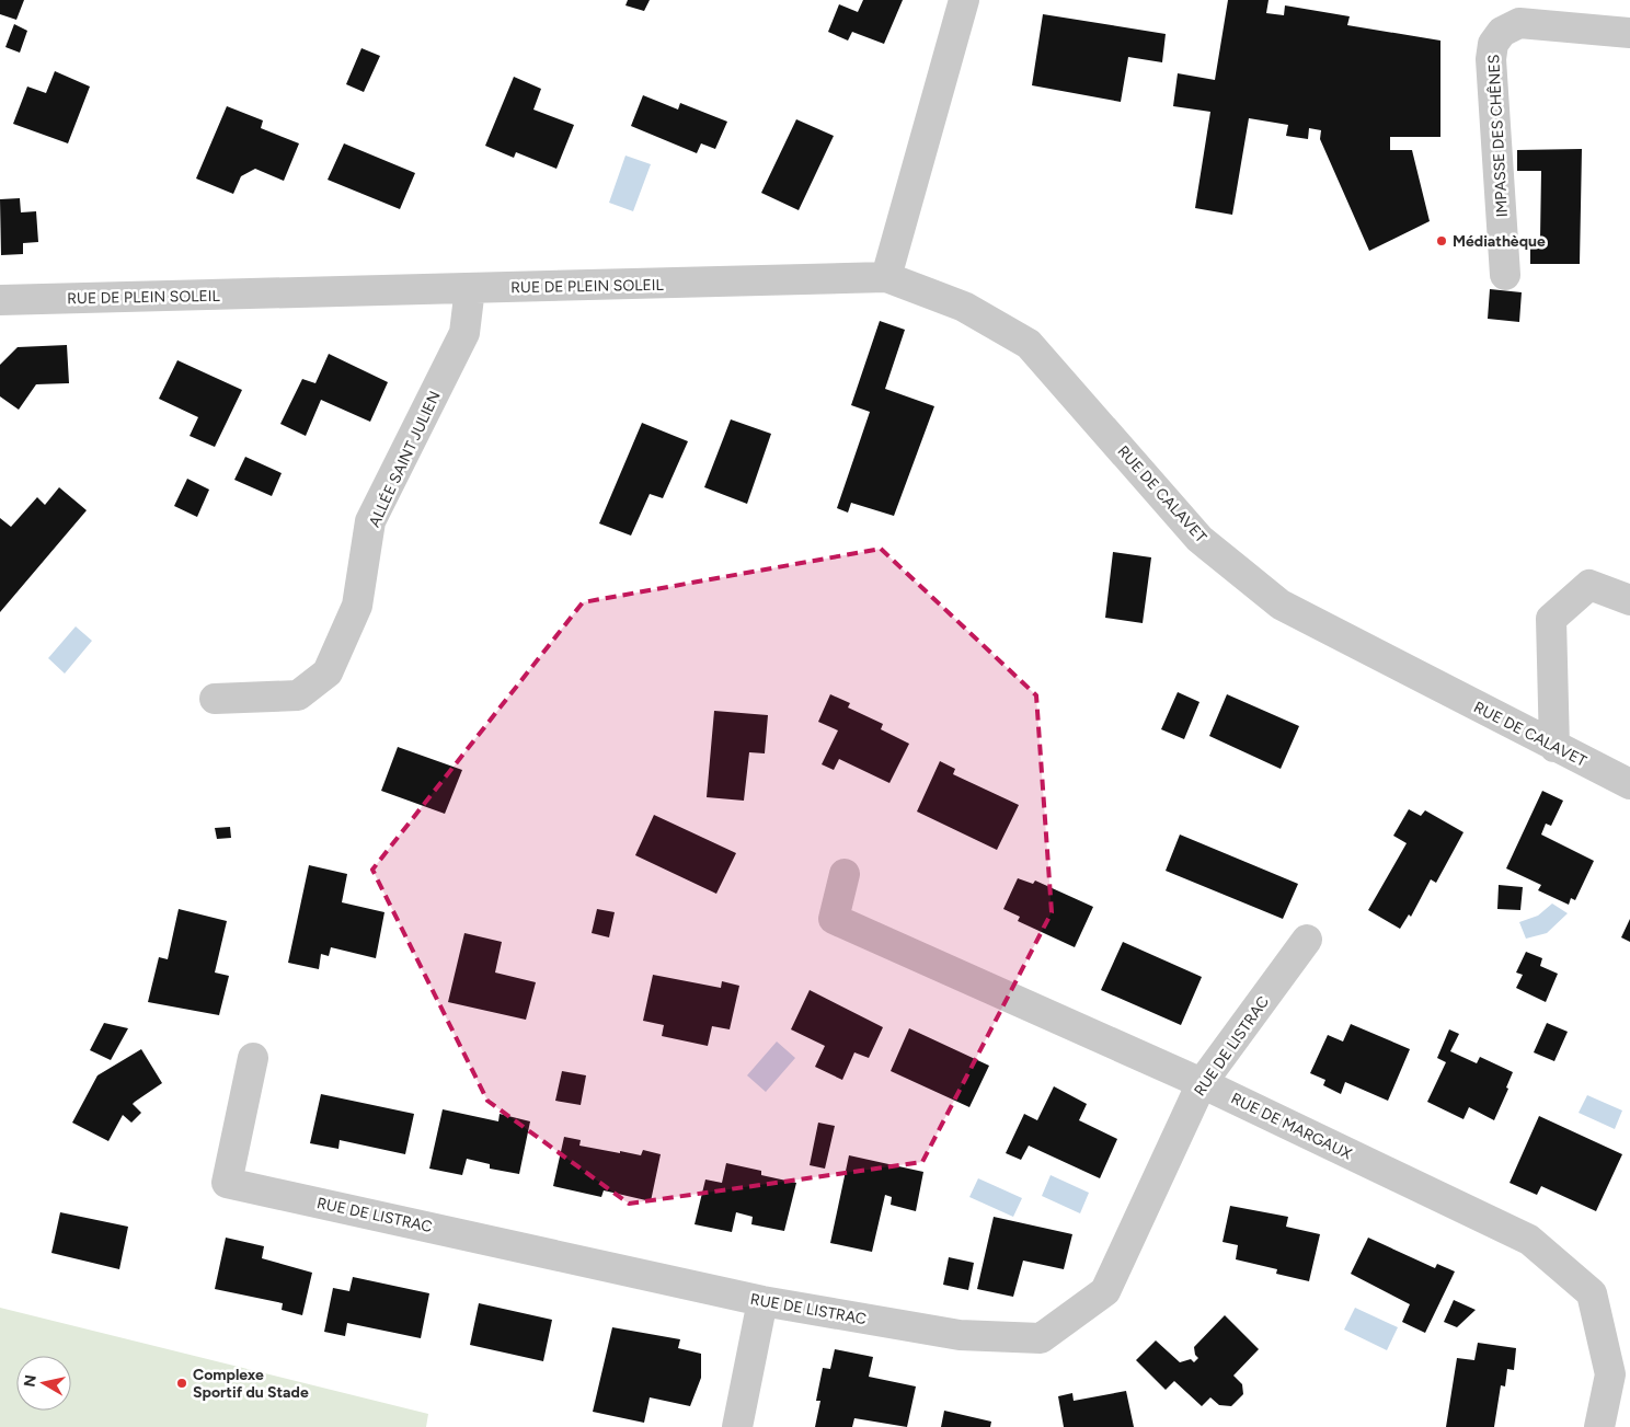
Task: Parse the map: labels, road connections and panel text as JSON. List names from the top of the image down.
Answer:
{
  "streets": {
    "street": [
      "IMPASSE DES CHÊNES",
      "RUE DE PLEIN SOLEIL",
      "ALLÉE SAINT JULIEN",
      "RUE DE CALAVET",
      "RUE DE LISTRAC",
      "RUE DE MARGAUX"
    ]
  },
  "crossings": [
    ["RUE DE PLEIN SOLEIL", "ALLÉE SAINT JULIEN"],
    ["RUE DE PLEIN SOLEIL", "RUE DE CALAVET"],
    ["RUE DE LISTRAC", "RUE DE MARGAUX"]
  ],
  "places": ["Médiathèque", "Complexe Sportif du Stade"],
  "north": "left"
}
